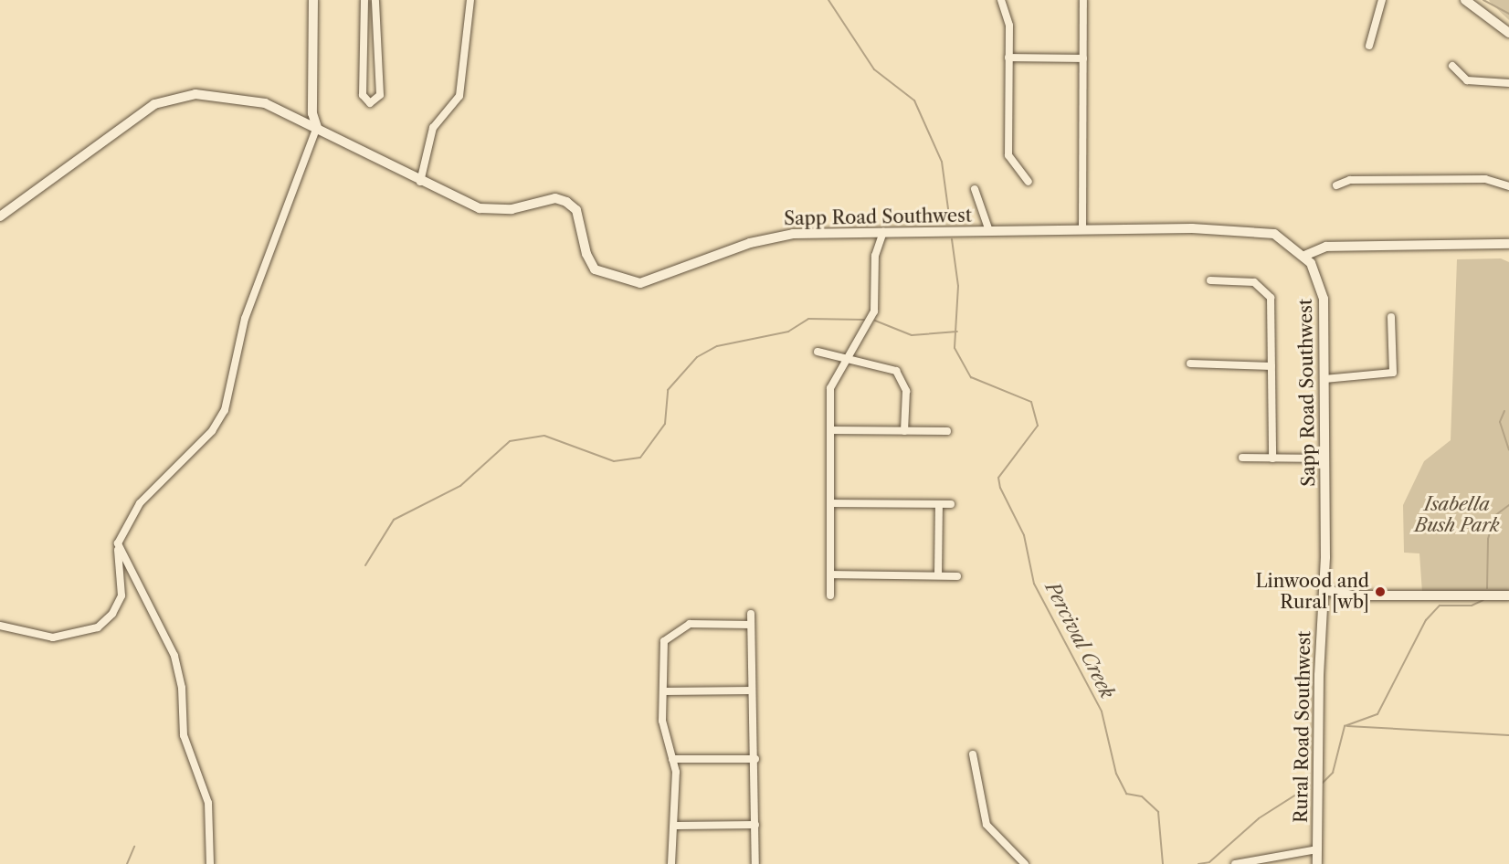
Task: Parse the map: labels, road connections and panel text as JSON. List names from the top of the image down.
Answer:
{
  "streets": {
    "street": ["Sapp Road Southwest", "Rural Road Southwest"]
  },
  "crossings": [
    ["Sapp Road Southwest", "Rural Road Southwest"]
  ],
  "water": ["Percival Creek"],
  "parks": ["Isabella Bush Park"],
  "places": ["Linwood and Rural [wb]"]
}
